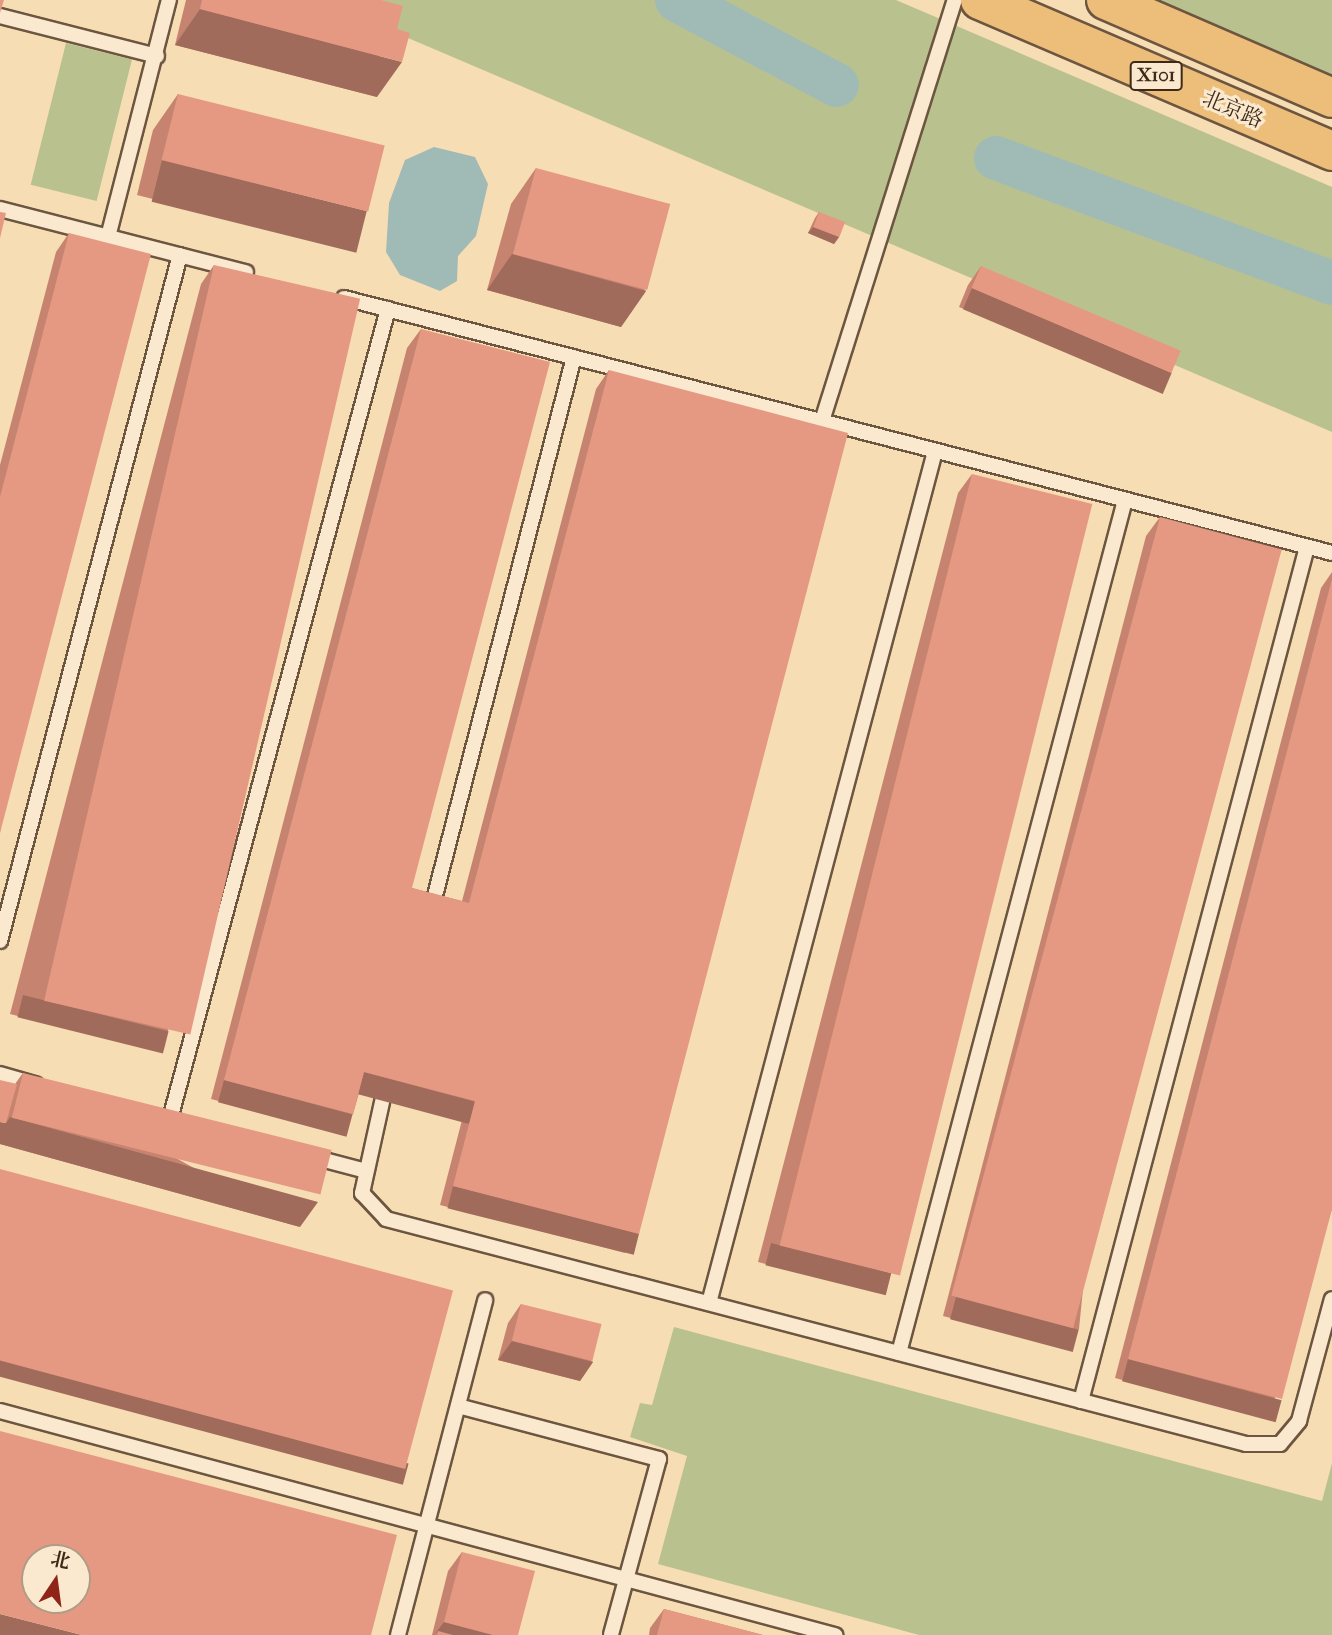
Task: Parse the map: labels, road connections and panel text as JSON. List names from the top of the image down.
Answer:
{
  "streets": {
    "main road": ["X101", "北京路"]
  },
  "north": "top"
}
